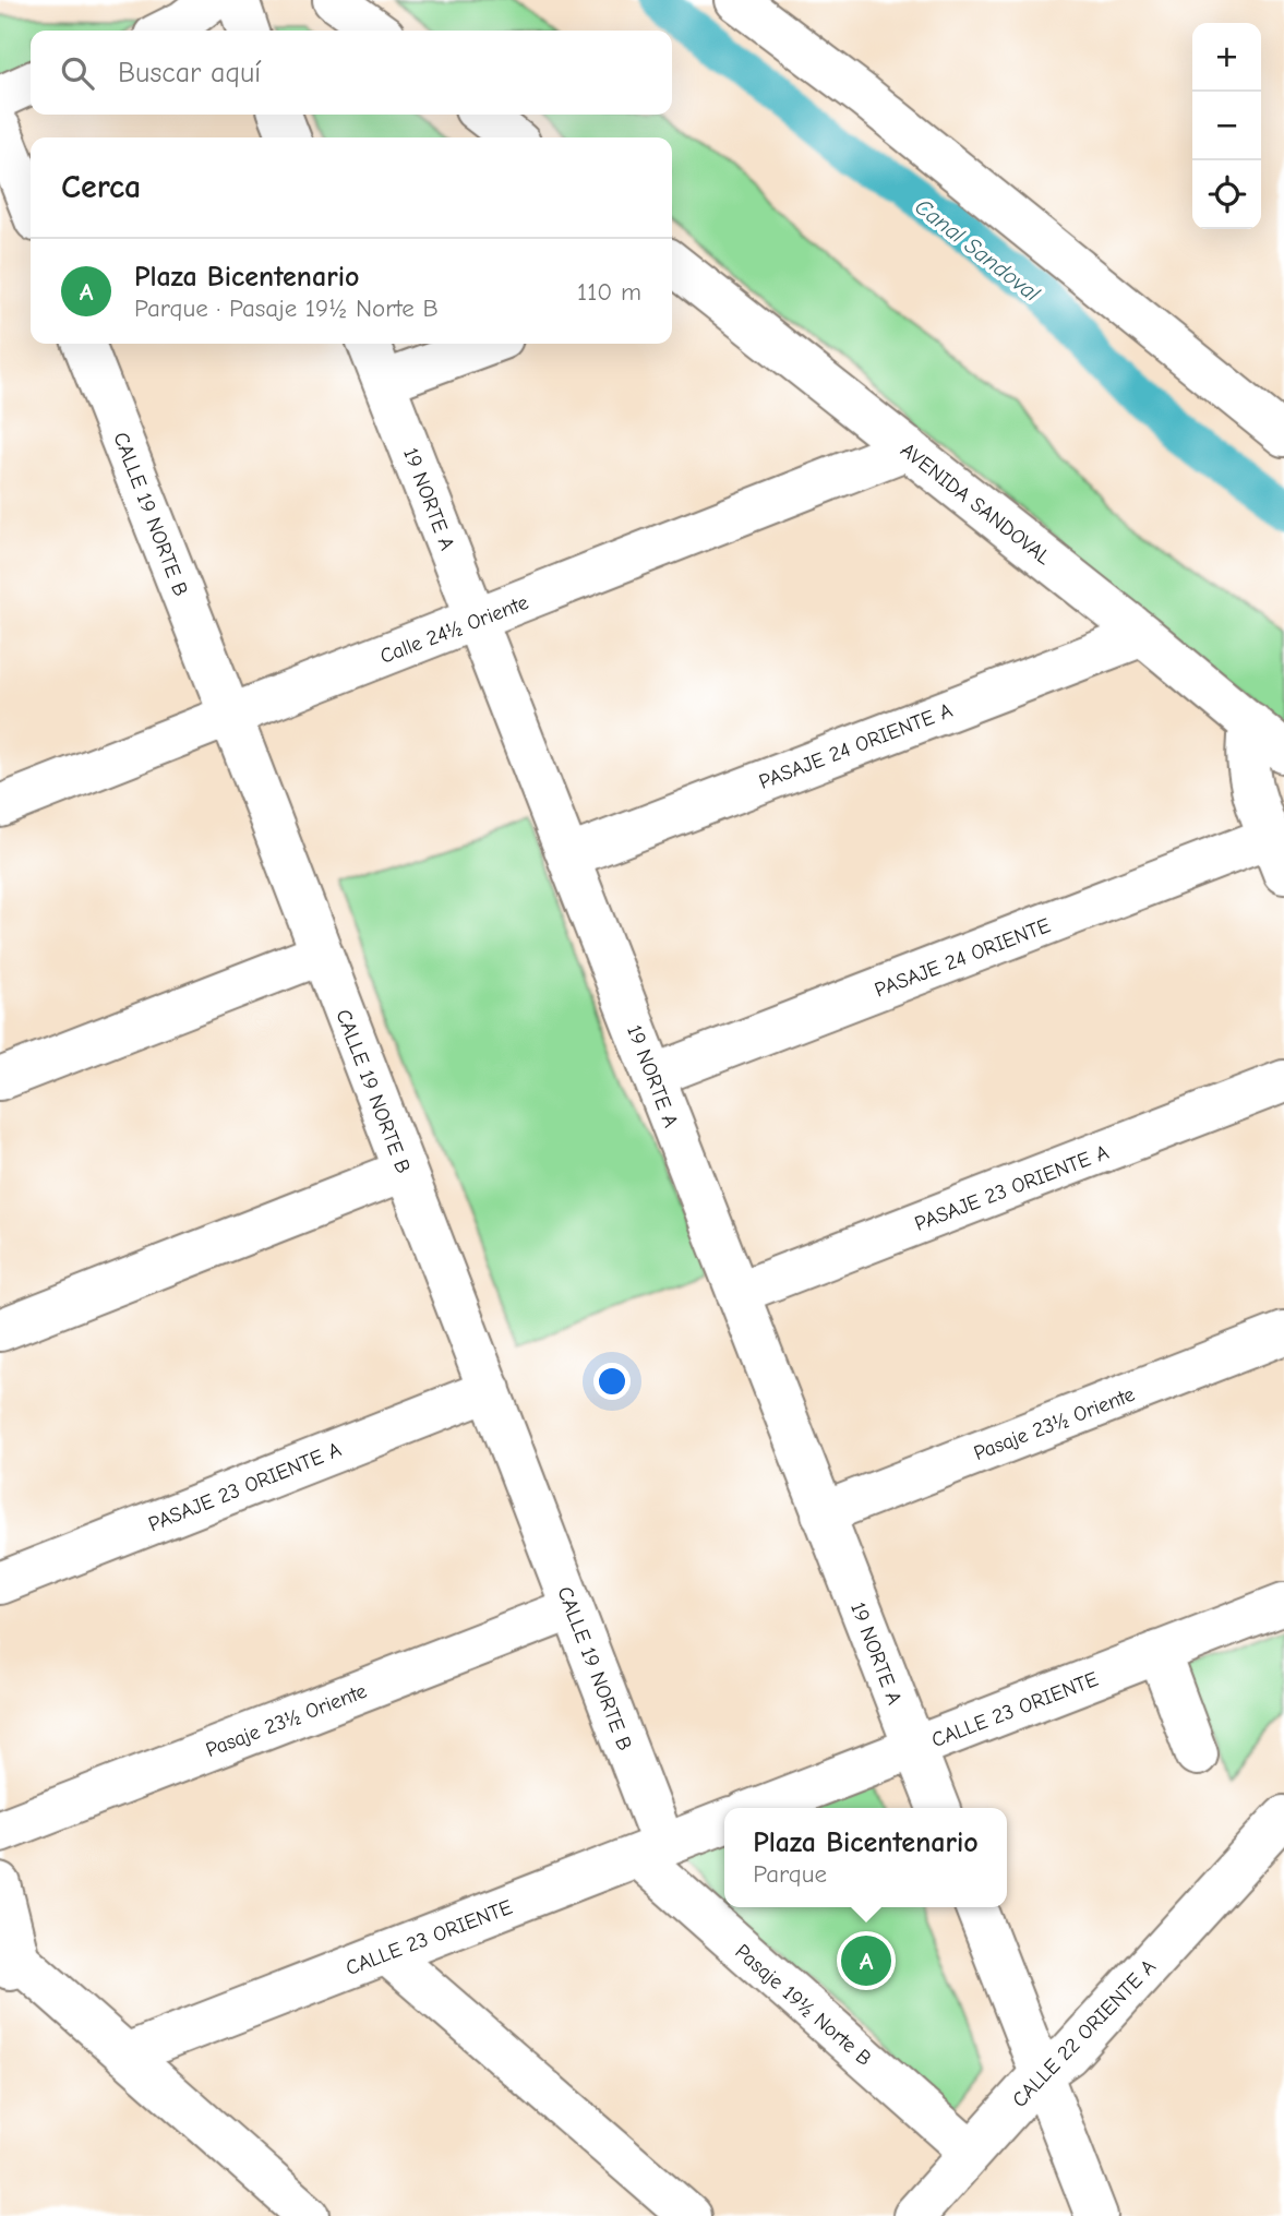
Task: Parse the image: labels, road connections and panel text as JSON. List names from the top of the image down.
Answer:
{
  "streets": {
    "street": [
      "19 NORTE A",
      "AVENIDA SANDOVAL",
      "CALLE 19 NORTE B",
      "Calle 24½ Oriente",
      "PASAJE 24 ORIENTE A",
      "PASAJE 24 ORIENTE",
      "PASAJE 23 ORIENTE A",
      "Pasaje 23½ Oriente",
      "CALLE 23 ORIENTE",
      "Pasaje 19½ Norte B",
      "CALLE 22 ORIENTE A"
    ]
  },
  "crossings": [
    ["19 NORTE A", "Calle 24½ Oriente"],
    ["19 NORTE A", "PASAJE 24 ORIENTE A"],
    ["19 NORTE A", "PASAJE 24 ORIENTE"],
    ["19 NORTE A", "PASAJE 23 ORIENTE A"],
    ["19 NORTE A", "Pasaje 23½ Oriente"],
    ["19 NORTE A", "CALLE 23 ORIENTE"],
    ["AVENIDA SANDOVAL", "Calle 24½ Oriente"],
    ["AVENIDA SANDOVAL", "PASAJE 24 ORIENTE A"],
    ["CALLE 19 NORTE B", "Calle 24½ Oriente"],
    ["CALLE 19 NORTE B", "PASAJE 23 ORIENTE A"],
    ["CALLE 19 NORTE B", "Pasaje 23½ Oriente"],
    ["CALLE 19 NORTE B", "CALLE 23 ORIENTE"],
    ["CALLE 19 NORTE B", "Pasaje 19½ Norte B"],
    ["CALLE 23 ORIENTE", "Pasaje 19½ Norte B"],
    ["Pasaje 19½ Norte B", "CALLE 22 ORIENTE A"]
  ],
  "water": ["Canal Sandoval"],
  "page": {
    "map_buttons": ["+", "−"],
    "search": "Buscar aquí",
    "heading": "Cerca",
    "list": [
      {
        "mark": "A",
        "name": "Plaza Bicentenario",
        "note": "Parque · Pasaje 19½ Norte B",
        "value": "110 m"
      }
    ],
    "popup": ["Plaza Bicentenario", "Parque"],
    "pins": "A"
  }
}
